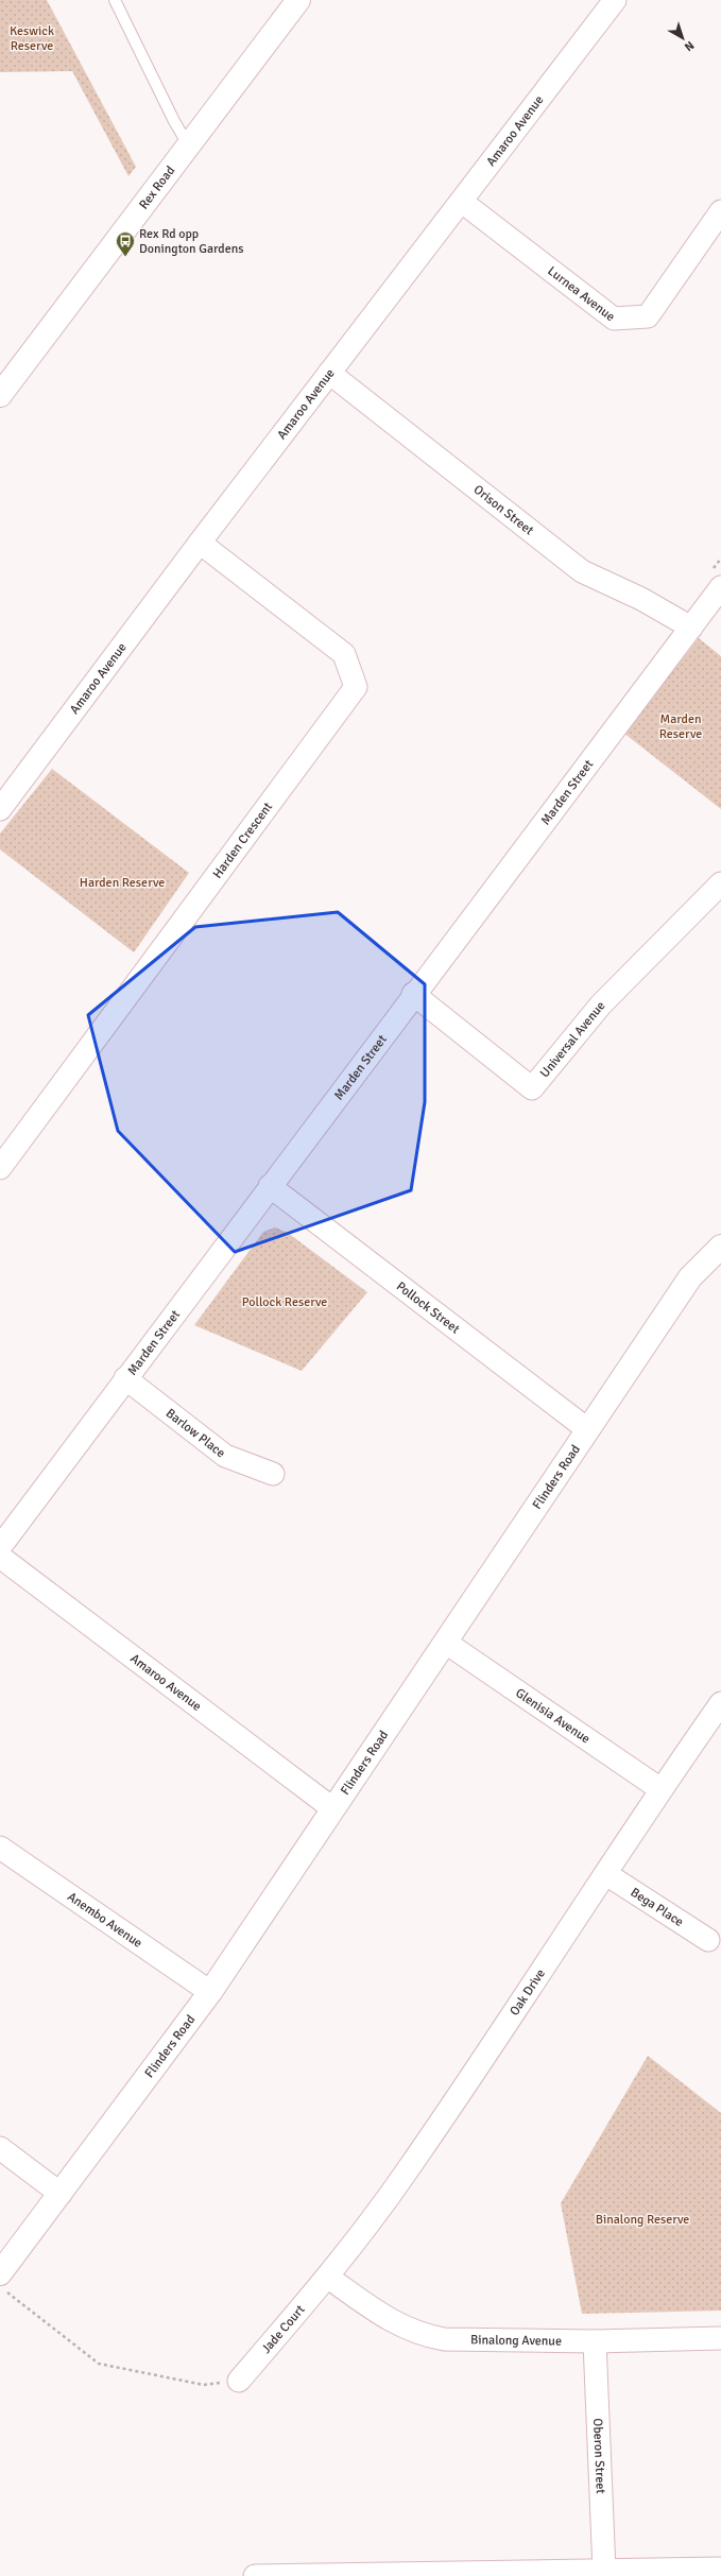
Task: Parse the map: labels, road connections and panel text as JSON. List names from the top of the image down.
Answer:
{
  "streets": {
    "street": [
      "Amaroo Avenue",
      "Rex Road",
      "Lurnea Avenue",
      "Orison Street",
      "Marden Street",
      "Harden Crescent",
      "Universal Avenue",
      "Pollock Street",
      "Barlow Place",
      "Flinders Road",
      "Glenisia Avenue",
      "Bega Place",
      "Anembo Avenue",
      "Oak Drive",
      "Jade Court",
      "Binalong Avenue",
      "Oberon Street"
    ]
  },
  "crossings": [
    ["Amaroo Avenue", "Lurnea Avenue"],
    ["Amaroo Avenue", "Orison Street"],
    ["Amaroo Avenue", "Harden Crescent"],
    ["Amaroo Avenue", "Flinders Road"],
    ["Orison Street", "Marden Street"],
    ["Marden Street", "Universal Avenue"],
    ["Marden Street", "Pollock Street"],
    ["Marden Street", "Barlow Place"],
    ["Pollock Street", "Flinders Road"],
    ["Flinders Road", "Glenisia Avenue"],
    ["Flinders Road", "Anembo Avenue"],
    ["Glenisia Avenue", "Oak Drive"],
    ["Bega Place", "Oak Drive"],
    ["Oak Drive", "Jade Court"],
    ["Oak Drive", "Binalong Avenue"],
    ["Jade Court", "Binalong Avenue"],
    ["Binalong Avenue", "Oberon Street"]
  ],
  "parks": [
    "Keswick Reserve",
    "Marden Reserve",
    "Harden Reserve",
    "Pollock Reserve",
    "Binalong Reserve"
  ],
  "places": {
    "bus stop": ["Rex Rd opp Donington Gardens"]
  },
  "north": "bottom right"
}
